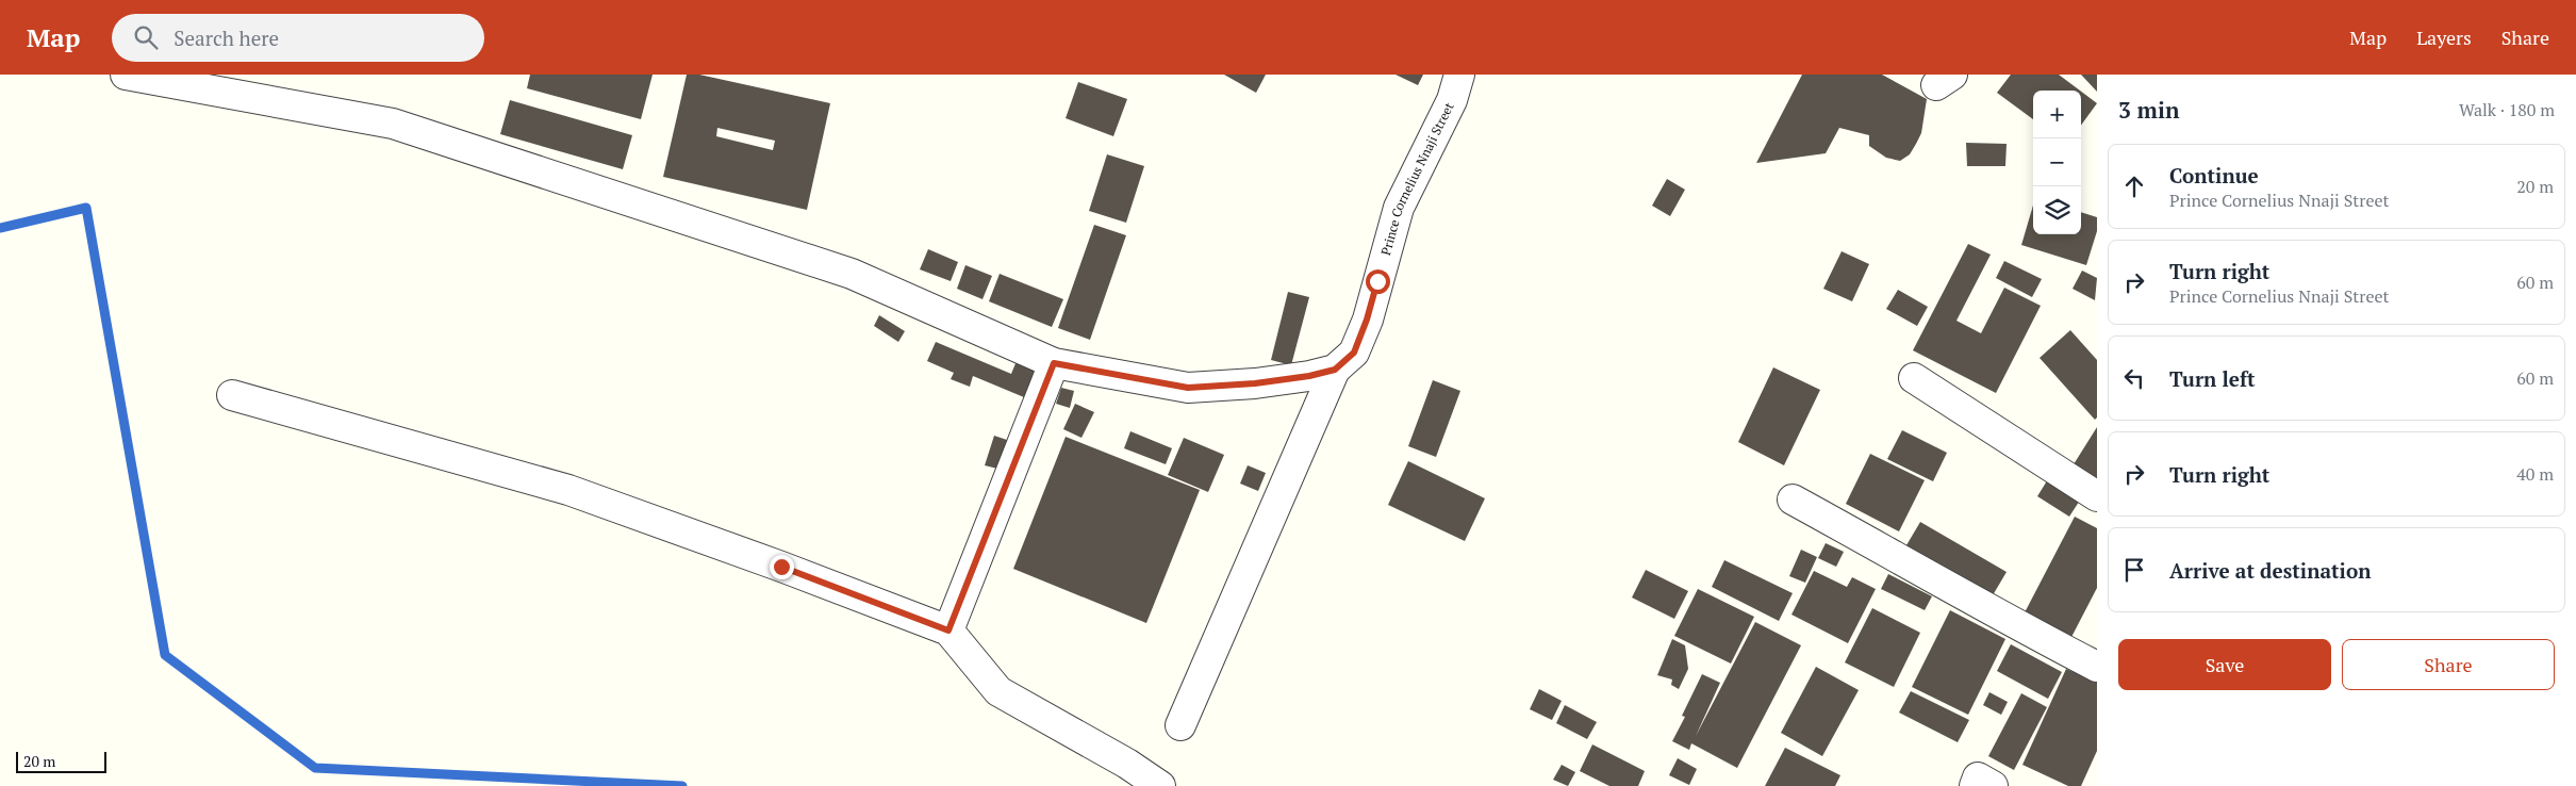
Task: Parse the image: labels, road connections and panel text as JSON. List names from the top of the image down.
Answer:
{
  "streets": {
    "street": ["Prince Cornelius Nnaji Street"]
  },
  "scale_bar": "20 m",
  "page": {
    "header": "Map",
    "search": "Search here",
    "nav": ["Map", "Layers", "Share"],
    "heading": ["3 min", "Walk · 180 m"],
    "map_buttons": ["+", "−"],
    "list": [
      ["Continue", "Prince Cornelius Nnaji Street", "20 m"],
      ["Turn right", "Prince Cornelius Nnaji Street", "60 m"],
      ["Turn left", "60 m"],
      ["Turn right", "40 m"],
      "Arrive at destination"
    ],
    "buttons": ["Save", "Share"],
    "scale": "20 m"
  }
}
